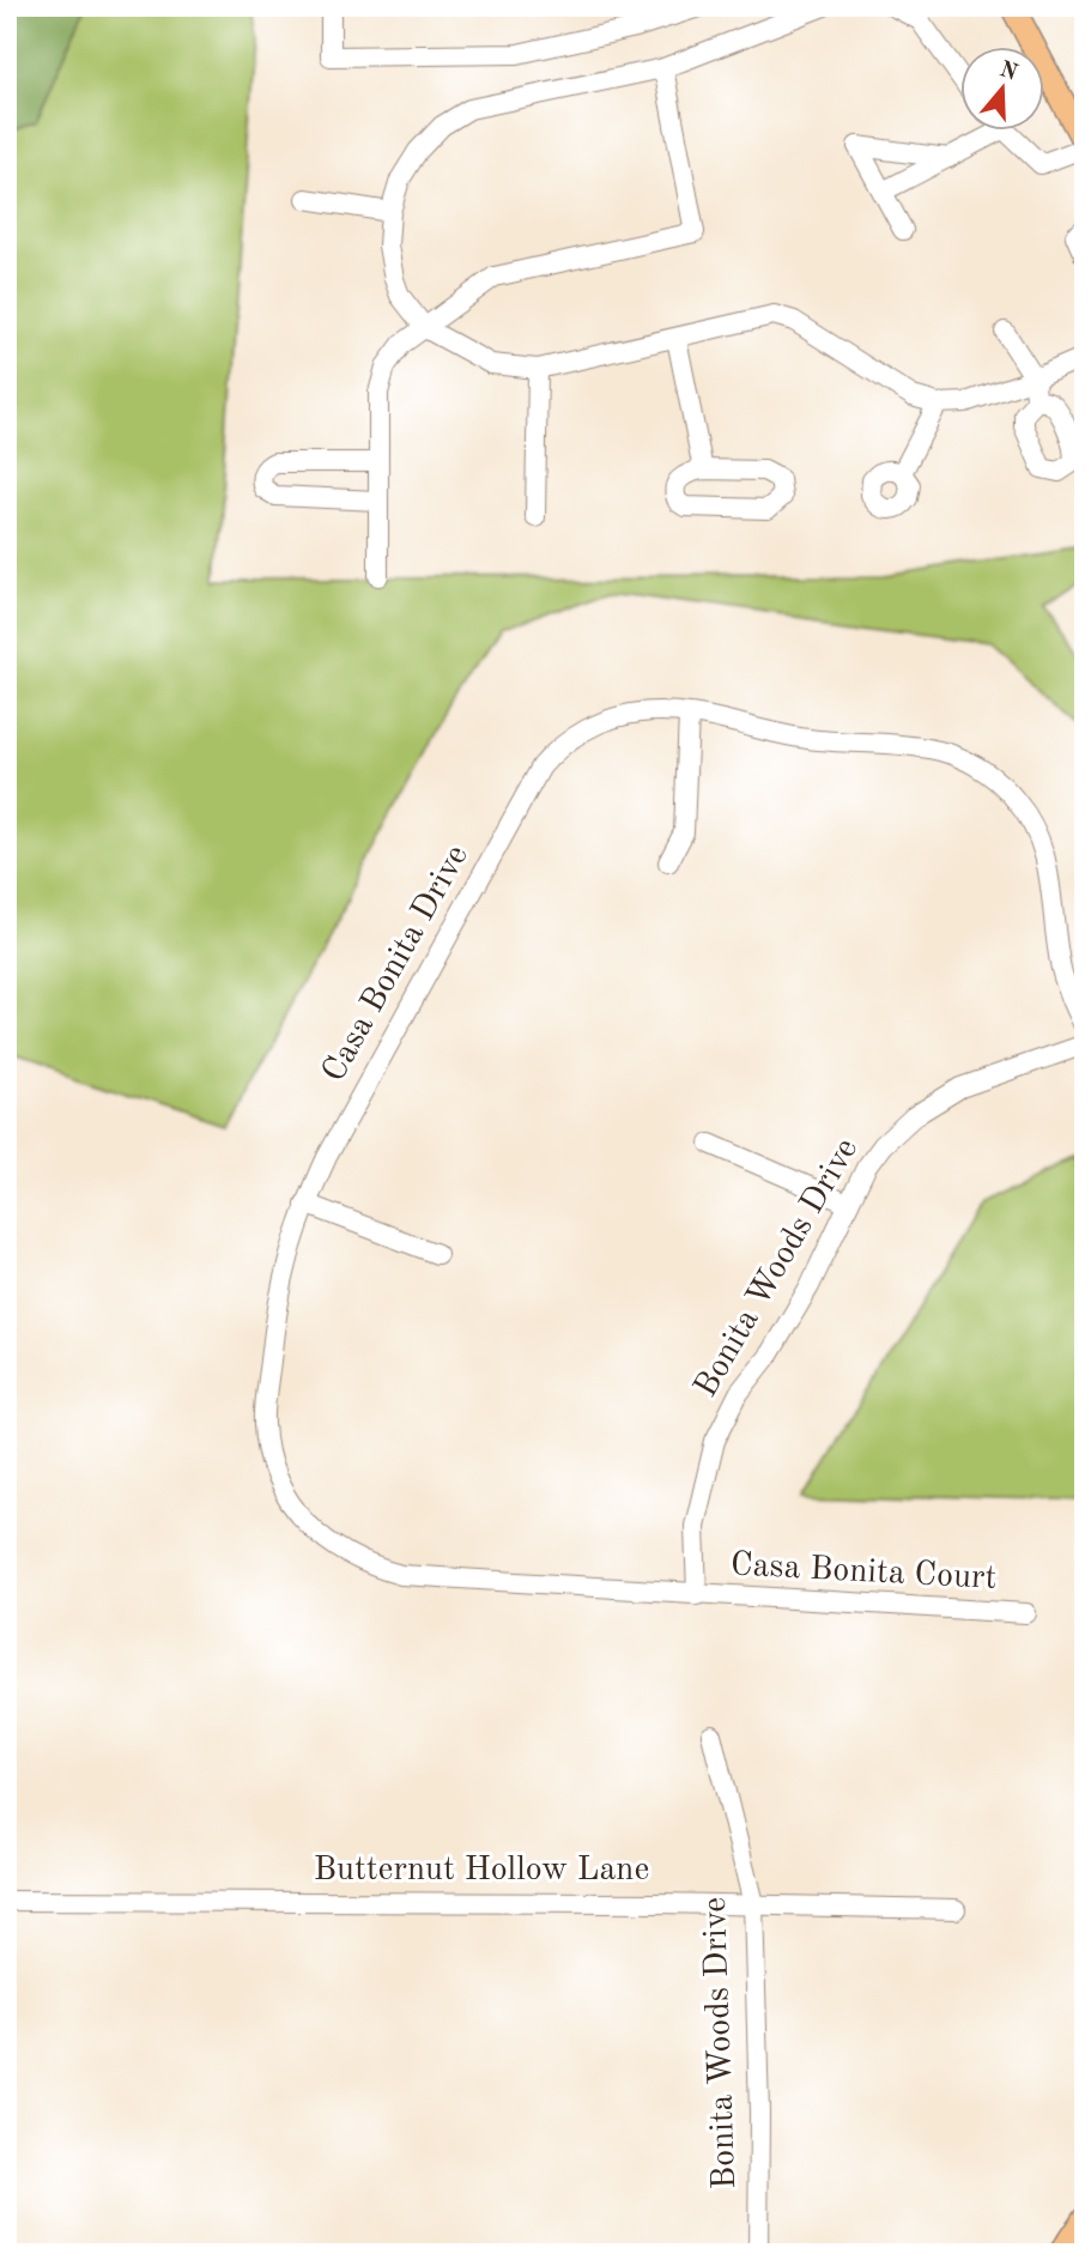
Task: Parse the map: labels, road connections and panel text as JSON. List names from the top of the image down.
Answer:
{
  "streets": {
    "street": [
      "Casa Bonita Drive",
      "Bonita Woods Drive",
      "Casa Bonita Court",
      "Butternut Hollow Lane"
    ]
  },
  "crossings": [
    ["Casa Bonita Drive", "Bonita Woods Drive"],
    ["Casa Bonita Drive", "Casa Bonita Court"],
    ["Bonita Woods Drive", "Casa Bonita Court"],
    ["Bonita Woods Drive", "Butternut Hollow Lane"]
  ],
  "north": "top"
}
